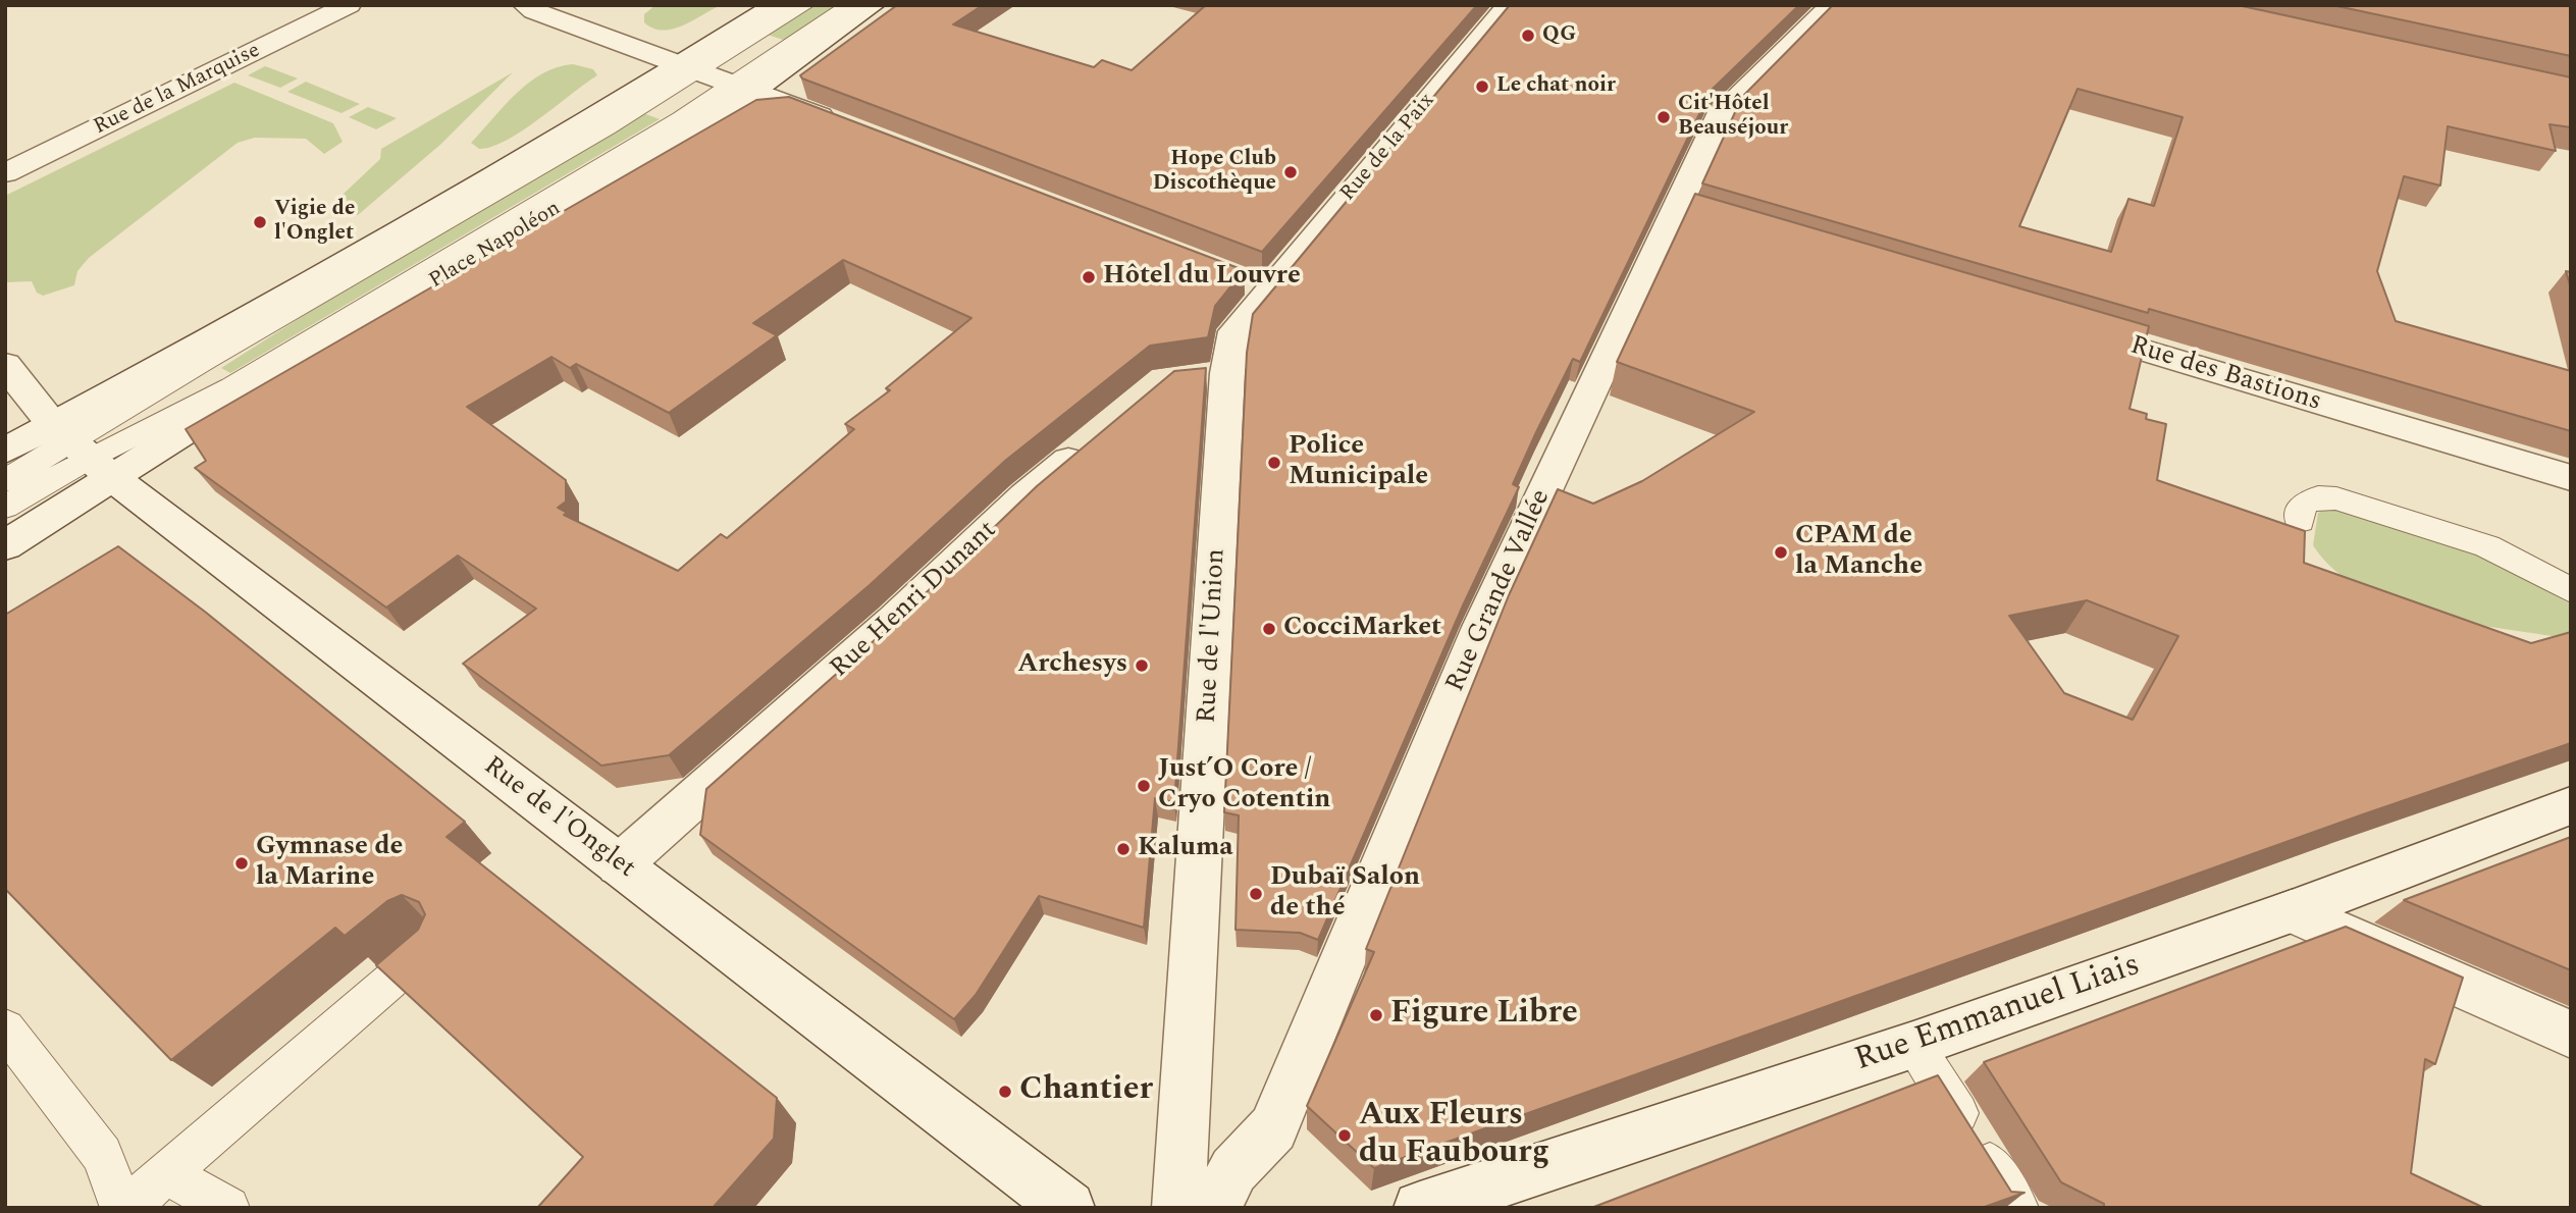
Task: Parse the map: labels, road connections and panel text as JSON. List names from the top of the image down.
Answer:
{
  "streets": {
    "street": [
      "Rue de la Marquise",
      "Rue de la Paix",
      "Place Napoléon",
      "Rue des Bastions",
      "Rue Grande Vallée",
      "Rue Henri Dunant",
      "Rue de l'Union",
      "Rue de l'Onglet",
      "Rue Emmanuel Liais"
    ]
  },
  "crossings": [
    ["Rue de la Paix", "Rue de l'Union"],
    ["Place Napoléon", "Rue de l'Onglet"],
    ["Rue Henri Dunant", "Rue de l'Onglet"]
  ],
  "places": [
    "QG",
    "Le chat noir",
    "Cit'Hôtel Beauséjour",
    "Hope Club Discothèque",
    "Vigie de l'Onglet",
    "Hôtel du Louvre",
    "Police Municipale",
    "CPAM de la Manche",
    "CocciMarket",
    "Archesys",
    "Just’O Core / Cryo Cotentin",
    "Kaluma",
    "Gymnase de la Marine",
    "Dubaï Salon de thé",
    "Figure Libre",
    "Chantier",
    "Aux Fleurs du Faubourg"
  ]
}
